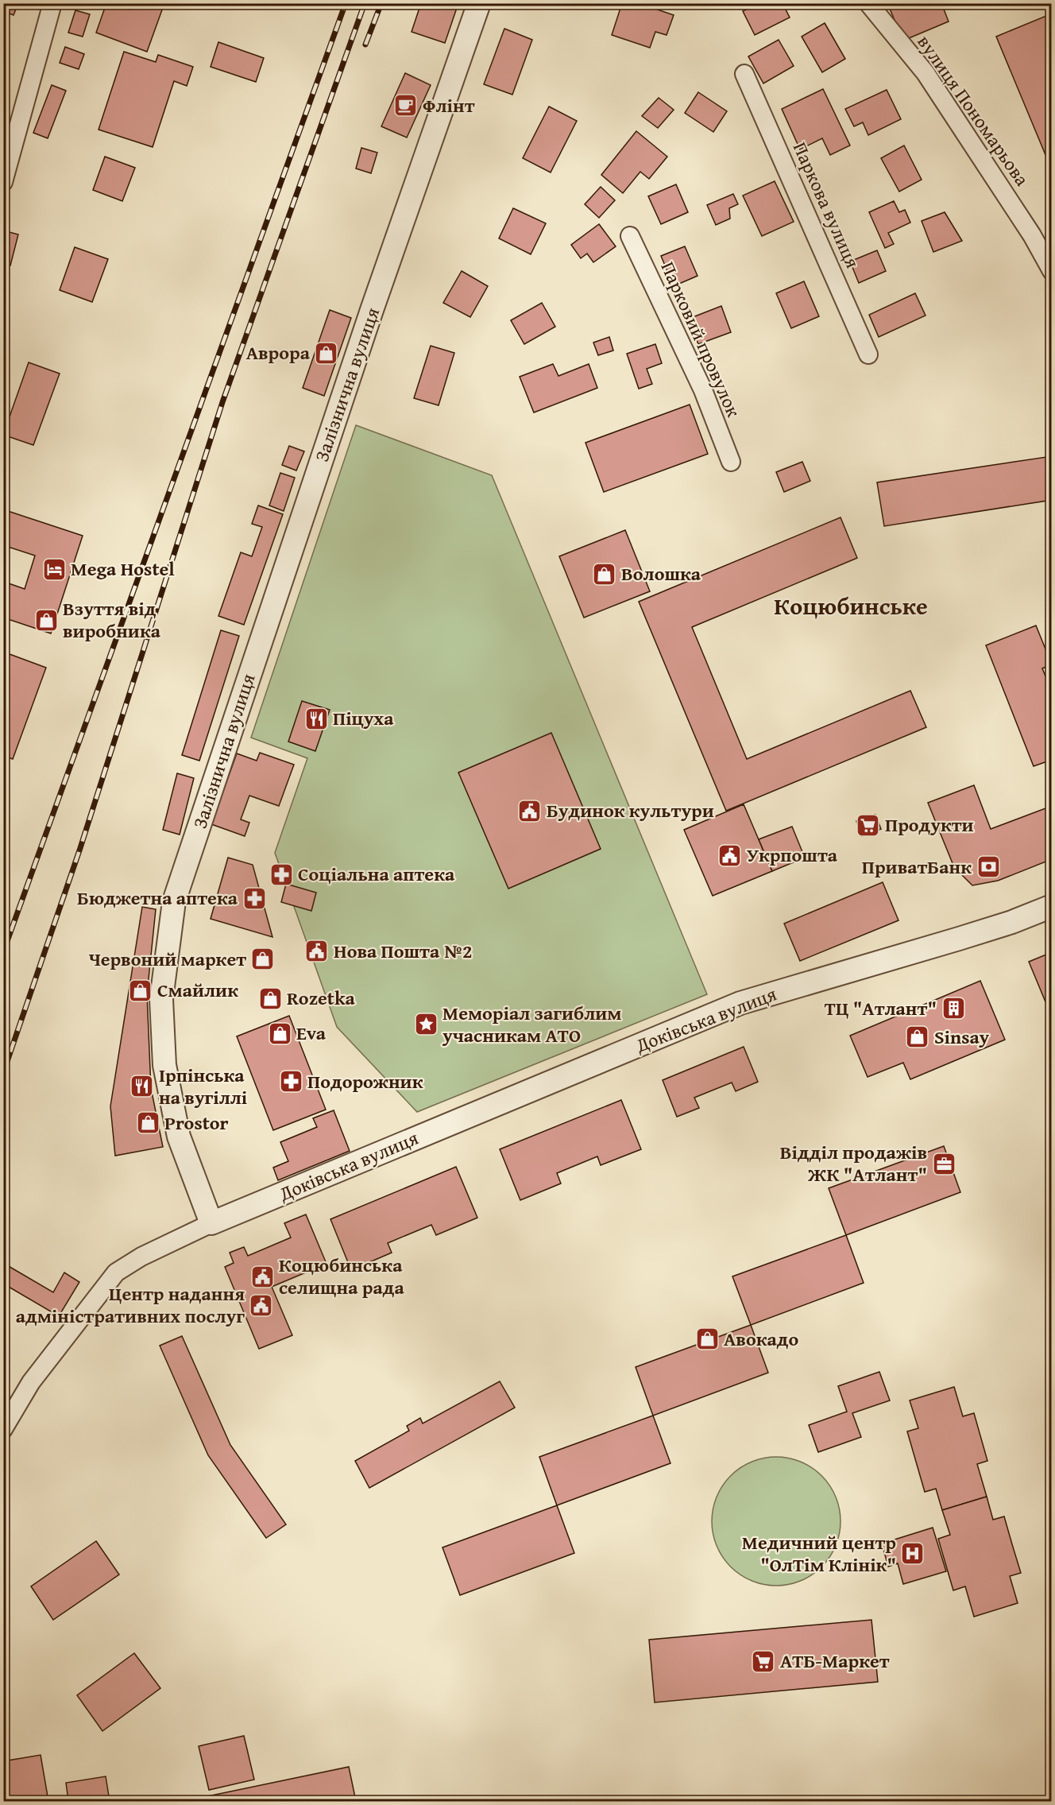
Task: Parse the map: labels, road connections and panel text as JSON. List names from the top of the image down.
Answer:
{
  "streets": {
    "street": [
      "вулиця Пономарьова",
      "Паркова вулиця",
      "Парковий провулок",
      "Залізнична вулиця",
      "Доківська вулиця"
    ]
  },
  "crossings": [
    ["Залізнична вулиця", "Доківська вулиця"]
  ],
  "districts": ["Коцюбинське"],
  "places": {
    "cafe": ["Флінт"],
    "shop": [
      "Аврора",
      "Волошка",
      "Взуття від виробника",
      "Червоний маркет",
      "Смайлик",
      "Rozetka",
      "Eva",
      "Sinsay",
      "Prostor",
      "Авокадо"
    ],
    "hotel": ["Mega Hostel"],
    "restaurant": ["Піцуха", "Ірпінська на вугіллі"],
    "public building": [
      "Будинок культури",
      "Укрпошта",
      "Нова Пошта №2",
      "Коцюбинська селищна рада",
      "Центр надання адміністративних послуг"
    ],
    "supermarket": ["Продукти", "АТБ-Маркет"],
    "bank": ["ПриватБанк"],
    "pharmacy": ["Соціальна аптека", "Бюджетна аптека", "Подорожник"],
    "building": ["ТЦ \"Атлант\""],
    "place": ["Меморіал загиблим учасникам АТО"],
    "office": ["Відділ продажів ЖК \"Атлант\""],
    "hospital": ["Медичний центр \"ОлТім Клінік\""]
  }
}
